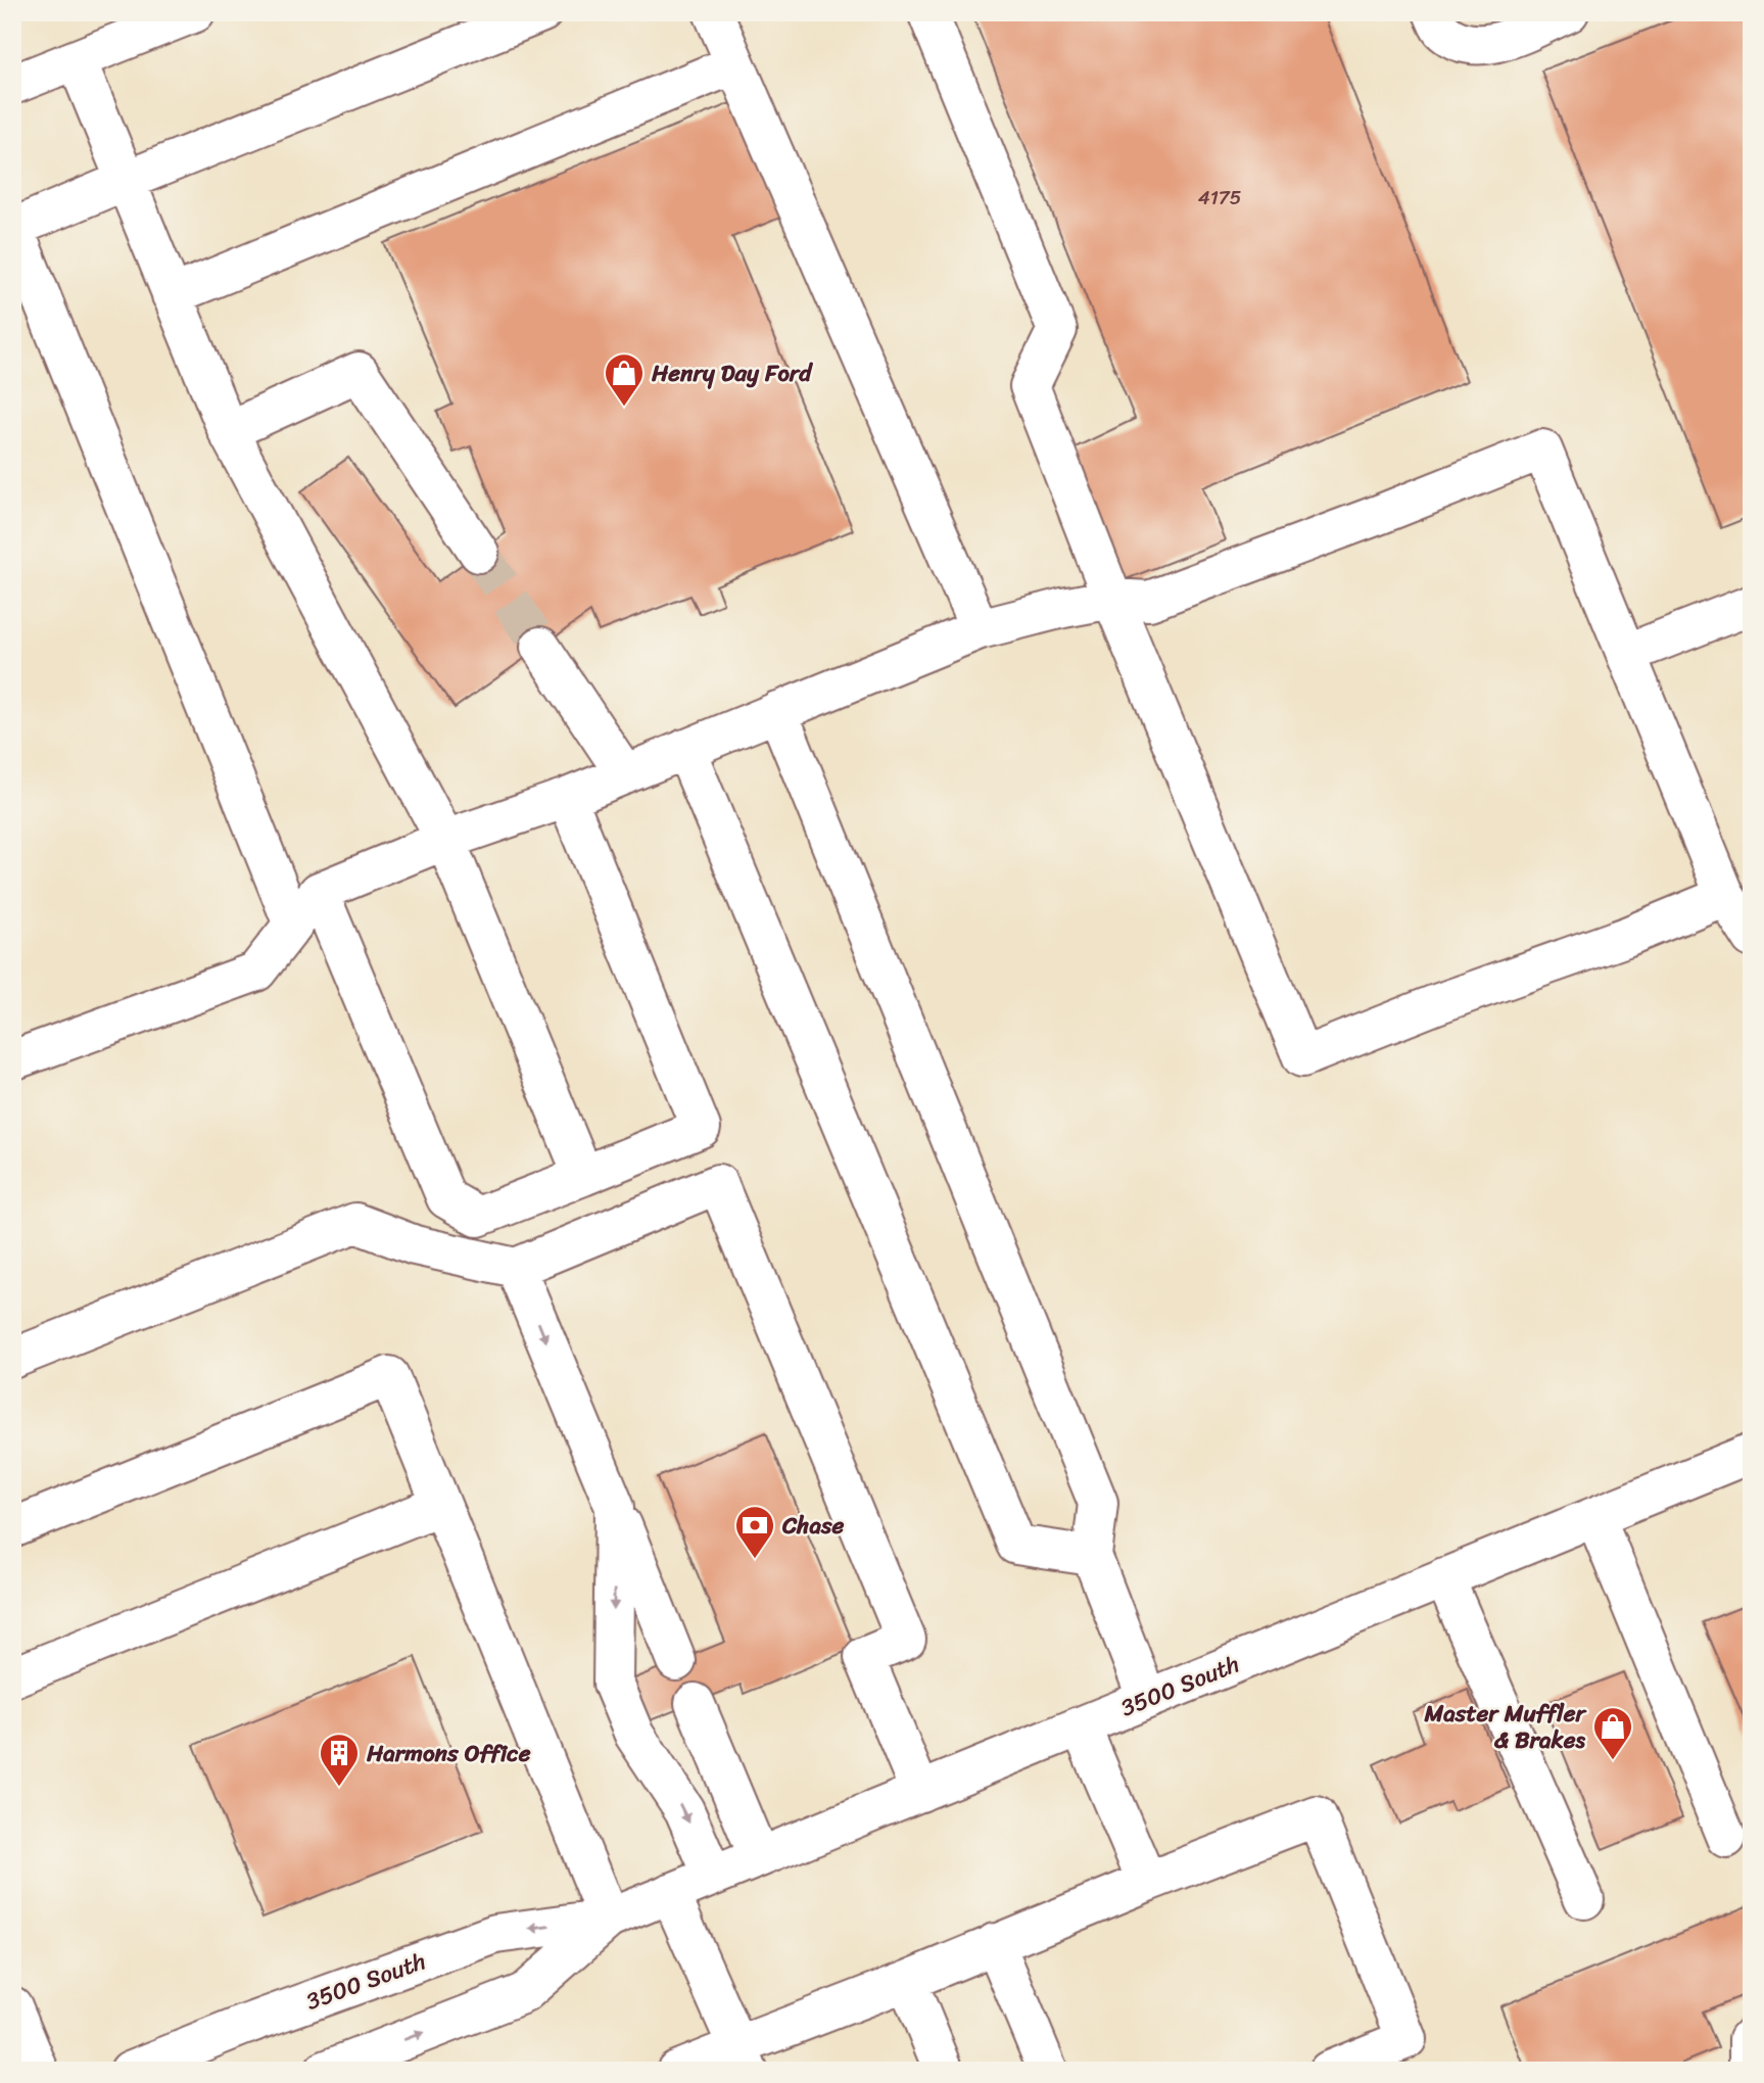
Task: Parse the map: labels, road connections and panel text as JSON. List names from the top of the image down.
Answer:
{
  "streets": {
    "main road": ["3500 South"]
  },
  "places": {
    "shop": ["Henry Day Ford", "Master Muffler & Brakes"],
    "bank": ["Chase"],
    "building": ["Harmons Office"]
  },
  "house_numbers": ["4175"]
}
